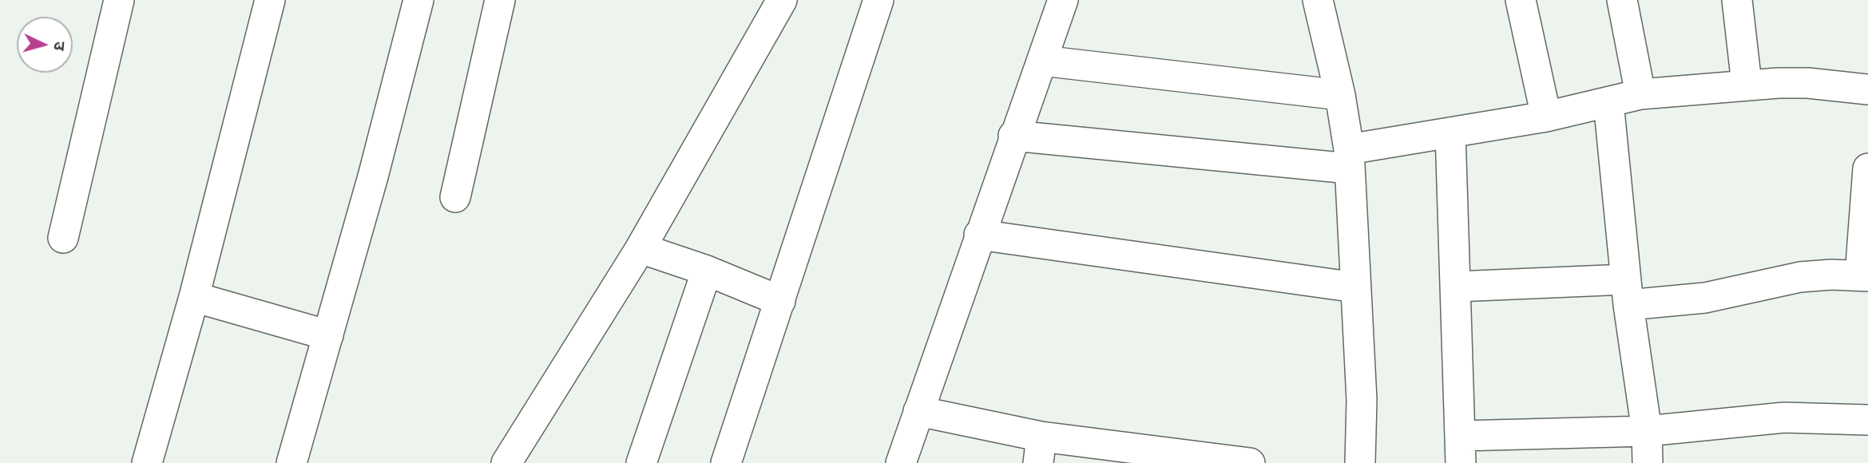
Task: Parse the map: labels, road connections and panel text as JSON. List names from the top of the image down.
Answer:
{
  "north": "right"
}
